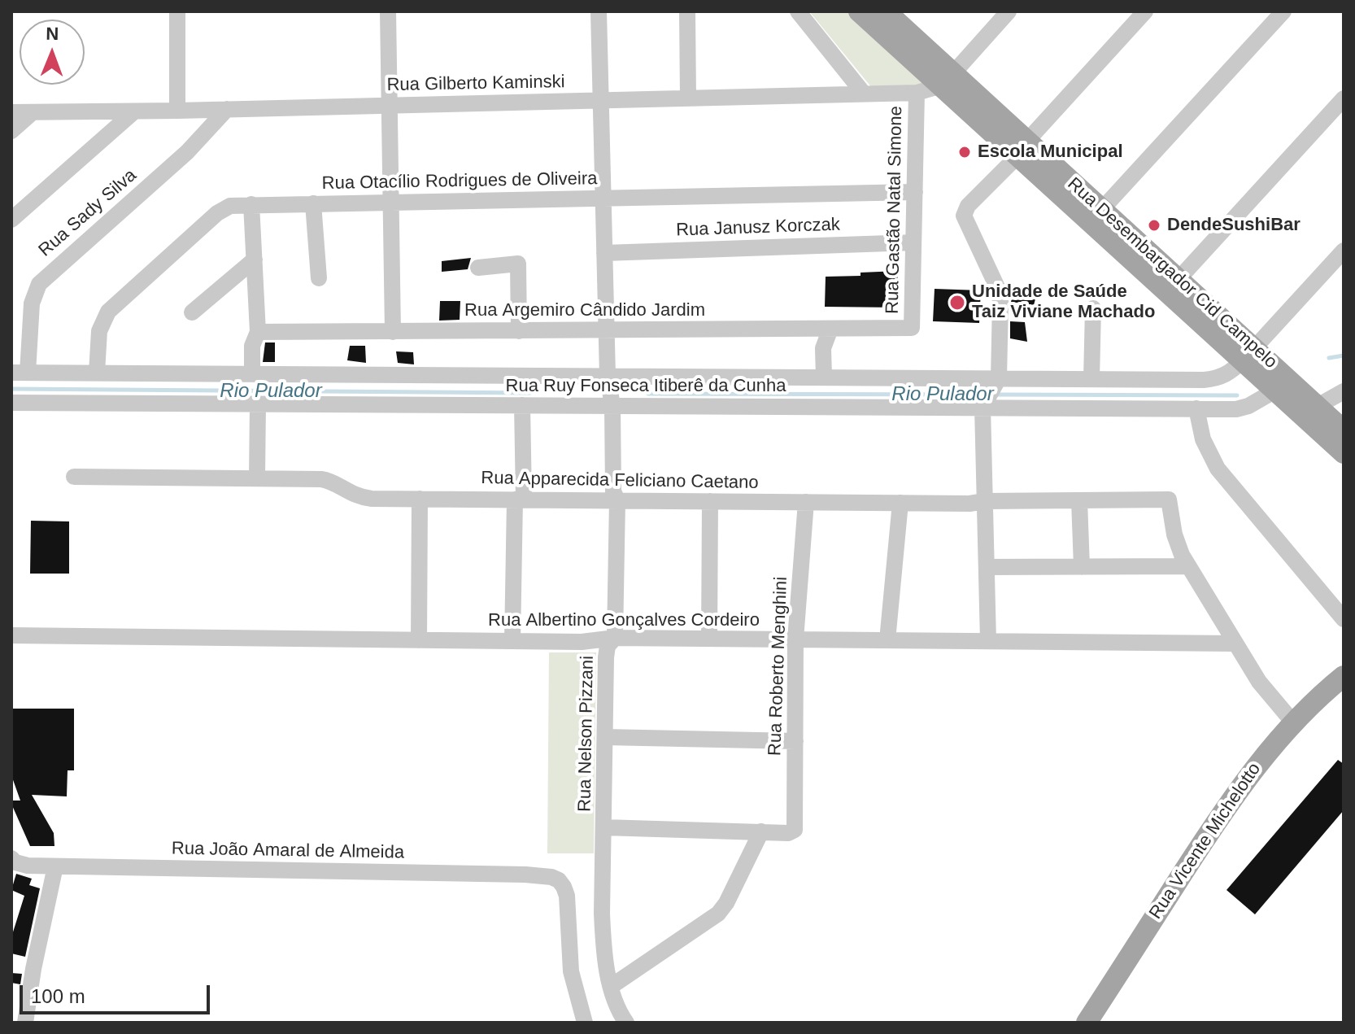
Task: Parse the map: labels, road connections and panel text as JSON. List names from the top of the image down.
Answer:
{
  "streets": {
    "main road": ["Rua Desembargador Cid Campelo", "Rua Vicente Michelotto"],
    "street": [
      "Rua Gilberto Kaminski",
      "Rua Otacílio Rodrigues de Oliveira",
      "Rua Gastão Natal Simone",
      "Rua Sady Silva",
      "Rua Janusz Korczak",
      "Rua Argemiro Cândido Jardim",
      "Rua Ruy Fonseca Itiberê da Cunha",
      "Rua Apparecida Feliciano Caetano",
      "Rua Albertino Gonçalves Cordeiro",
      "Rua Roberto Menghini",
      "Rua Nelson Pizzani",
      "Rua João Amaral de Almeida"
    ]
  },
  "crossings": [
    ["Rua Gilberto Kaminski", "Rua Gastão Natal Simone"],
    ["Rua Gilberto Kaminski", "Rua Sady Silva"],
    ["Rua Gilberto Kaminski", "Rua Desembargador Cid Campelo"],
    ["Rua Gilberto Kaminski", "Rua Nelson Pizzani"],
    ["Rua Otacílio Rodrigues de Oliveira", "Rua Gastão Natal Simone"],
    ["Rua Otacílio Rodrigues de Oliveira", "Rua Ruy Fonseca Itiberê da Cunha"],
    ["Rua Otacílio Rodrigues de Oliveira", "Rua Nelson Pizzani"],
    ["Rua Gastão Natal Simone", "Rua Janusz Korczak"],
    ["Rua Gastão Natal Simone", "Rua Argemiro Cândido Jardim"],
    ["Rua Sady Silva", "Rua Ruy Fonseca Itiberê da Cunha"],
    ["Rua Janusz Korczak", "Rua Nelson Pizzani"],
    ["Rua Desembargador Cid Campelo", "Rua Ruy Fonseca Itiberê da Cunha"],
    ["Rua Argemiro Cândido Jardim", "Rua Nelson Pizzani"],
    ["Rua Ruy Fonseca Itiberê da Cunha", "Rua Nelson Pizzani"],
    ["Rua Apparecida Feliciano Caetano", "Rua Roberto Menghini"],
    ["Rua Apparecida Feliciano Caetano", "Rua Nelson Pizzani"],
    ["Rua Albertino Gonçalves Cordeiro", "Rua Roberto Menghini"],
    ["Rua Albertino Gonçalves Cordeiro", "Rua Nelson Pizzani"]
  ],
  "water": ["Rio Pulador"],
  "places": ["Escola Municipal", "DendeSushiBar", "Unidade de Saúde Taiz Viviane Machado"],
  "scale_bar": "100 m",
  "north": "top"
}
